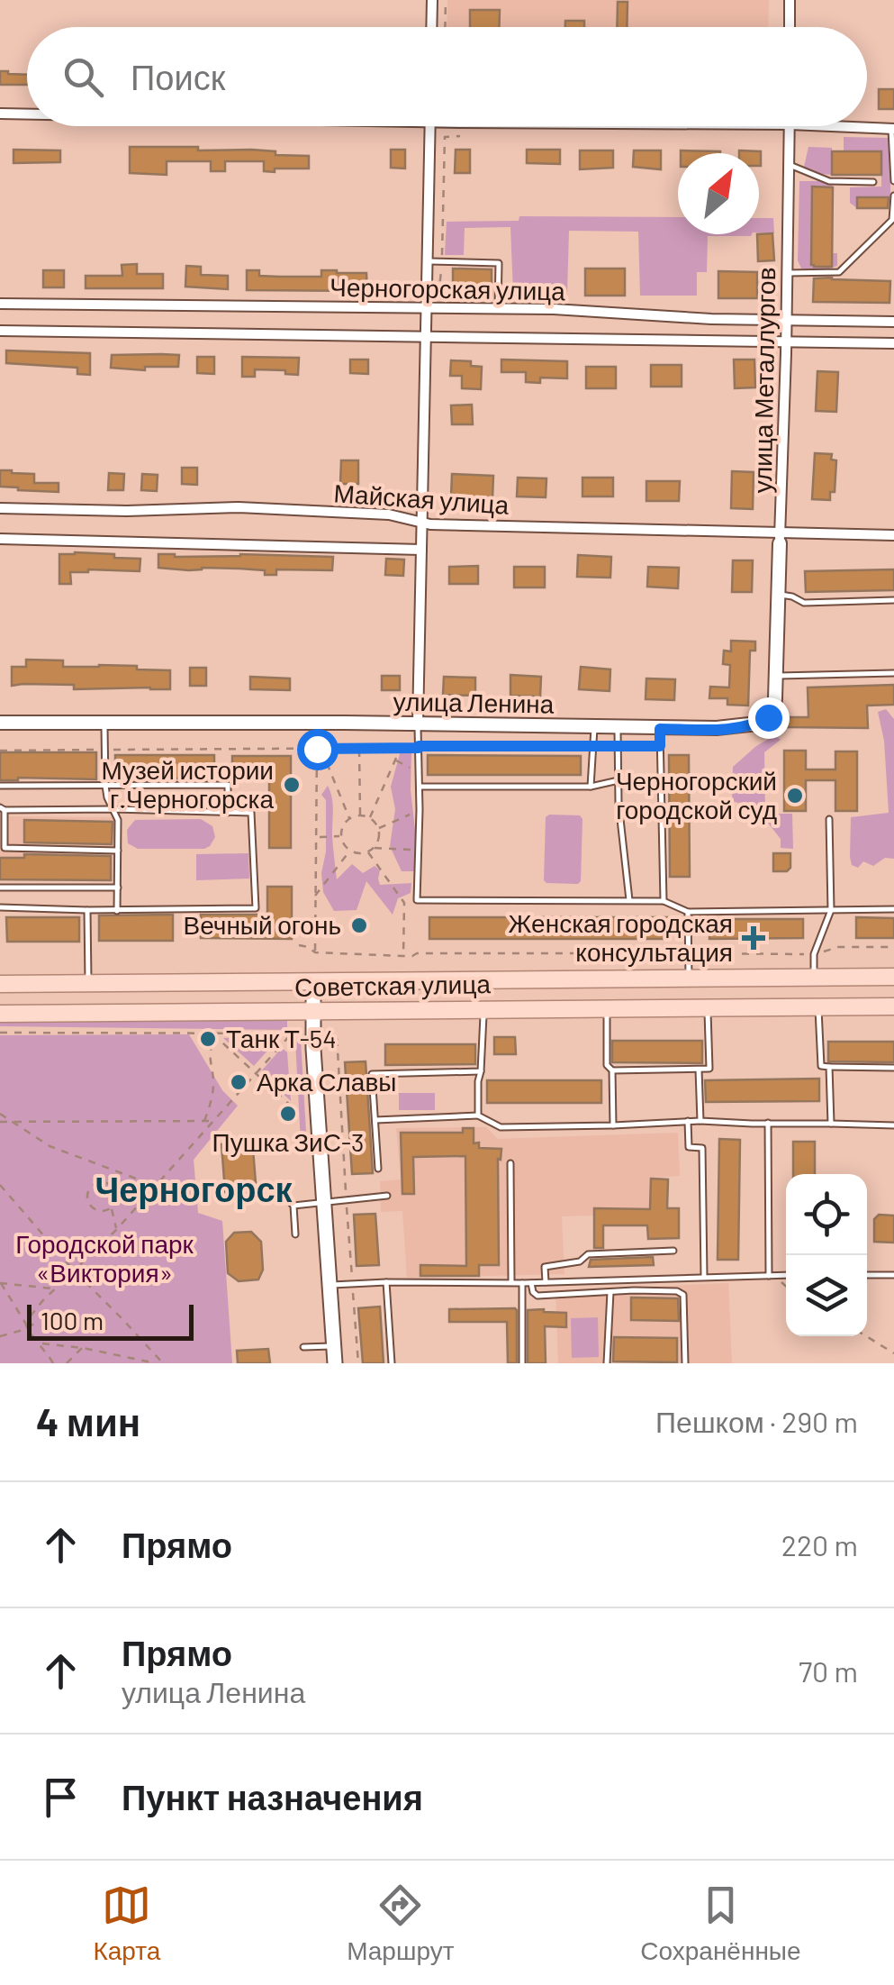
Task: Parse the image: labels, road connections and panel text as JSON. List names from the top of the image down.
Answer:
{
  "streets": {
    "main road": ["Советская улица"],
    "street": [
      "Черногорская улица",
      "улица Металлургов",
      "Майская улица",
      "улица Ленина"
    ]
  },
  "crossings": [
    ["Черногорская улица", "улица Металлургов"],
    ["улица Металлургов", "Майская улица"],
    ["улица Металлургов", "улица Ленина"],
    ["Майская улица", "улица Ленина"]
  ],
  "districts": ["Черногорск"],
  "parks": ["Городской парк «Виктория»"],
  "places": {
    "other": [
      "Музей истории г.Черногорска",
      "Черногорский городской суд",
      "Вечный огонь",
      "Танк Т-54",
      "Арка Славы",
      "Пушка ЗиС-3"
    ],
    "health": ["Женская городская консультация"]
  },
  "scale_bar": "100 m",
  "north": "top right",
  "page": {
    "search": "Поиск",
    "scale": "100 m",
    "heading": ["4 мин", "Пешком · 290 m"],
    "list": [
      ["Прямо", "220 m"],
      ["Прямо", "улица Ленина", "70 m"],
      "Пункт назначения"
    ],
    "nav": ["Карта", "Маршрут", "Сохранённые"]
  }
}
